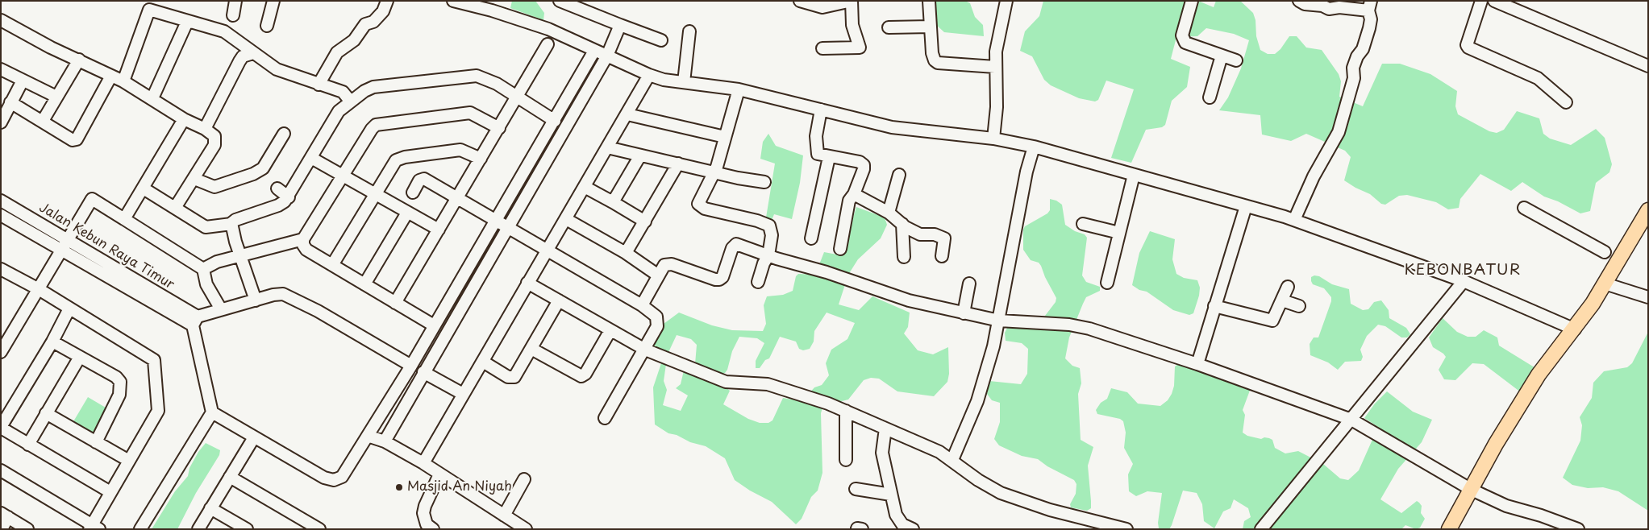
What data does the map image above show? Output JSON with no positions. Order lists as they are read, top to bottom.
{
  "streets": {
    "street": ["Jalan Kebun Raya Timur"]
  },
  "districts": ["KEBONBATUR"],
  "places": ["Masjid An Niyah"]
}
